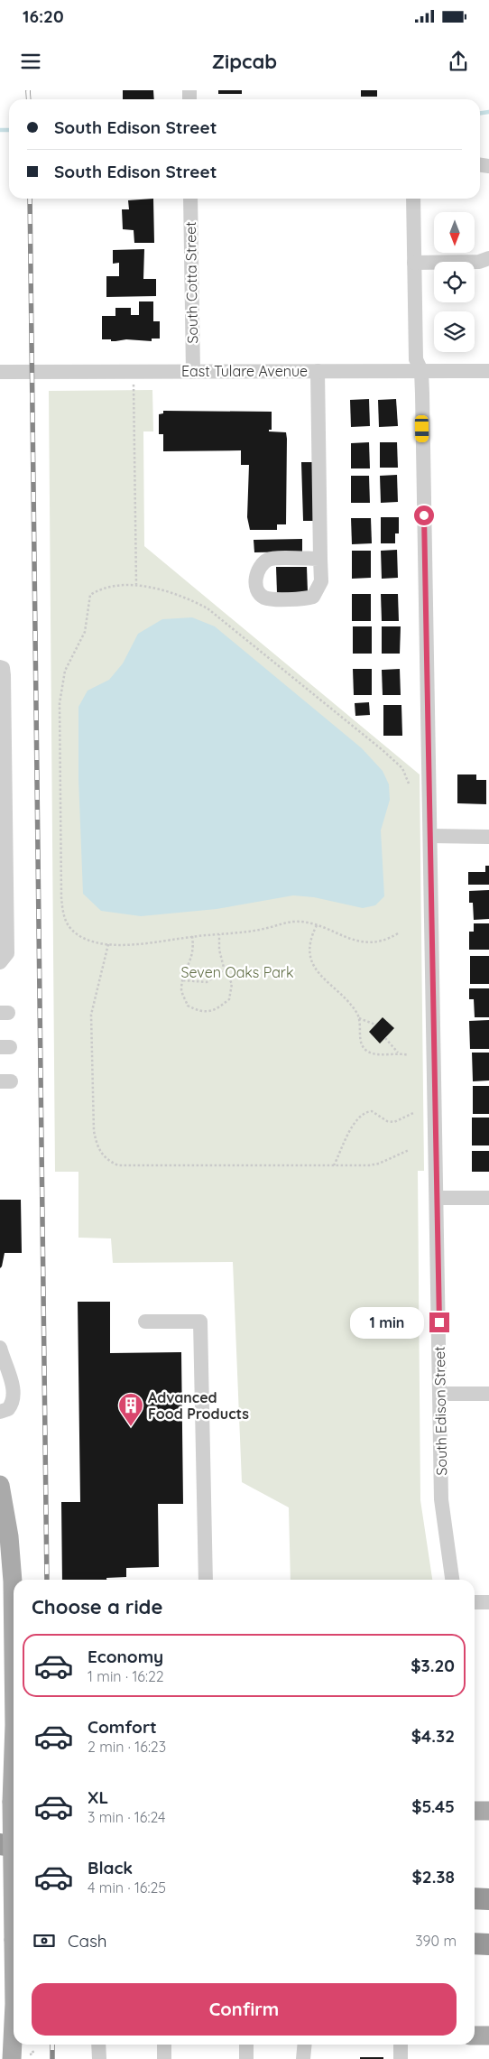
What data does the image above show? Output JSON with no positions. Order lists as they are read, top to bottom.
{
  "streets": {
    "street": ["South Cotta Street", "East Tulare Avenue", "South Edison Street"]
  },
  "crossings": [
    ["South Cotta Street", "East Tulare Avenue"],
    ["East Tulare Avenue", "South Edison Street"]
  ],
  "parks": ["Seven Oaks Park"],
  "places": {
    "building": ["Advanced Food Products"]
  },
  "north": "bottom",
  "page": {
    "status": "16:20",
    "header": "Zipcab",
    "banner": ["South Edison Street", "South Edison Street"],
    "bubble": "1 min",
    "heading": "Choose a ride",
    "list": [
      {
        "name": "Economy",
        "note": "1 min · 16:22",
        "value": "$3.20"
      },
      {
        "name": "Comfort",
        "note": "2 min · 16:23",
        "value": "$4.32"
      },
      {
        "name": "XL",
        "note": "3 min · 16:24",
        "value": "$5.45"
      },
      {
        "name": "Black",
        "note": "4 min · 16:25",
        "value": "$2.38"
      }
    ],
    "pay": ["Cash", "390 m"],
    "buttons": "Confirm"
  }
}
